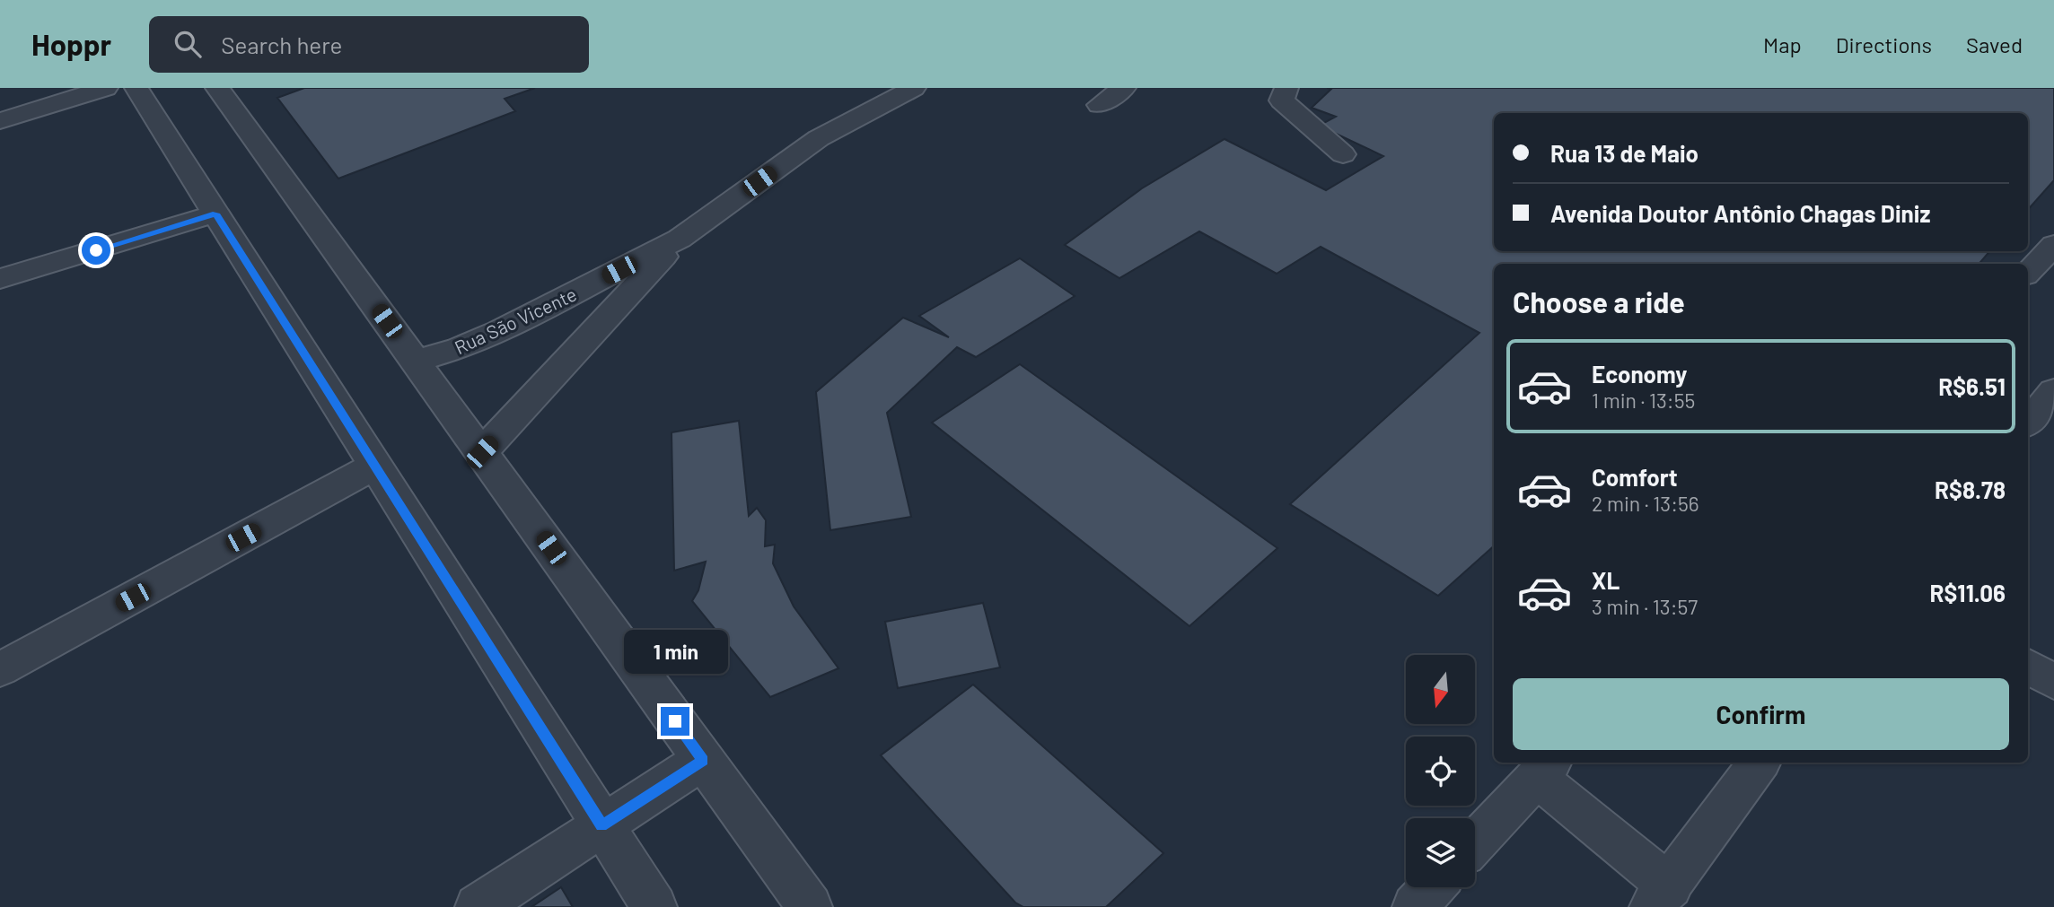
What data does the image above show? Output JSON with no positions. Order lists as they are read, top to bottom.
{
  "streets": {
    "street": ["Rua São Vicente"]
  },
  "north": "bottom",
  "page": {
    "header": "Hoppr",
    "search": "Search here",
    "nav": ["Map", "Directions", "Saved"],
    "banner": ["Rua 13 de Maio", "Avenida Doutor Antônio Chagas Diniz"],
    "heading": "Choose a ride",
    "list": [
      {
        "name": "Economy",
        "note": "1 min · 13:55",
        "value": "R$6.51"
      },
      {
        "name": "Comfort",
        "note": "2 min · 13:56",
        "value": "R$8.78"
      },
      {
        "name": "XL",
        "note": "3 min · 13:57",
        "value": "R$11.06"
      }
    ],
    "bubble": "1 min",
    "buttons": "Confirm"
  }
}
